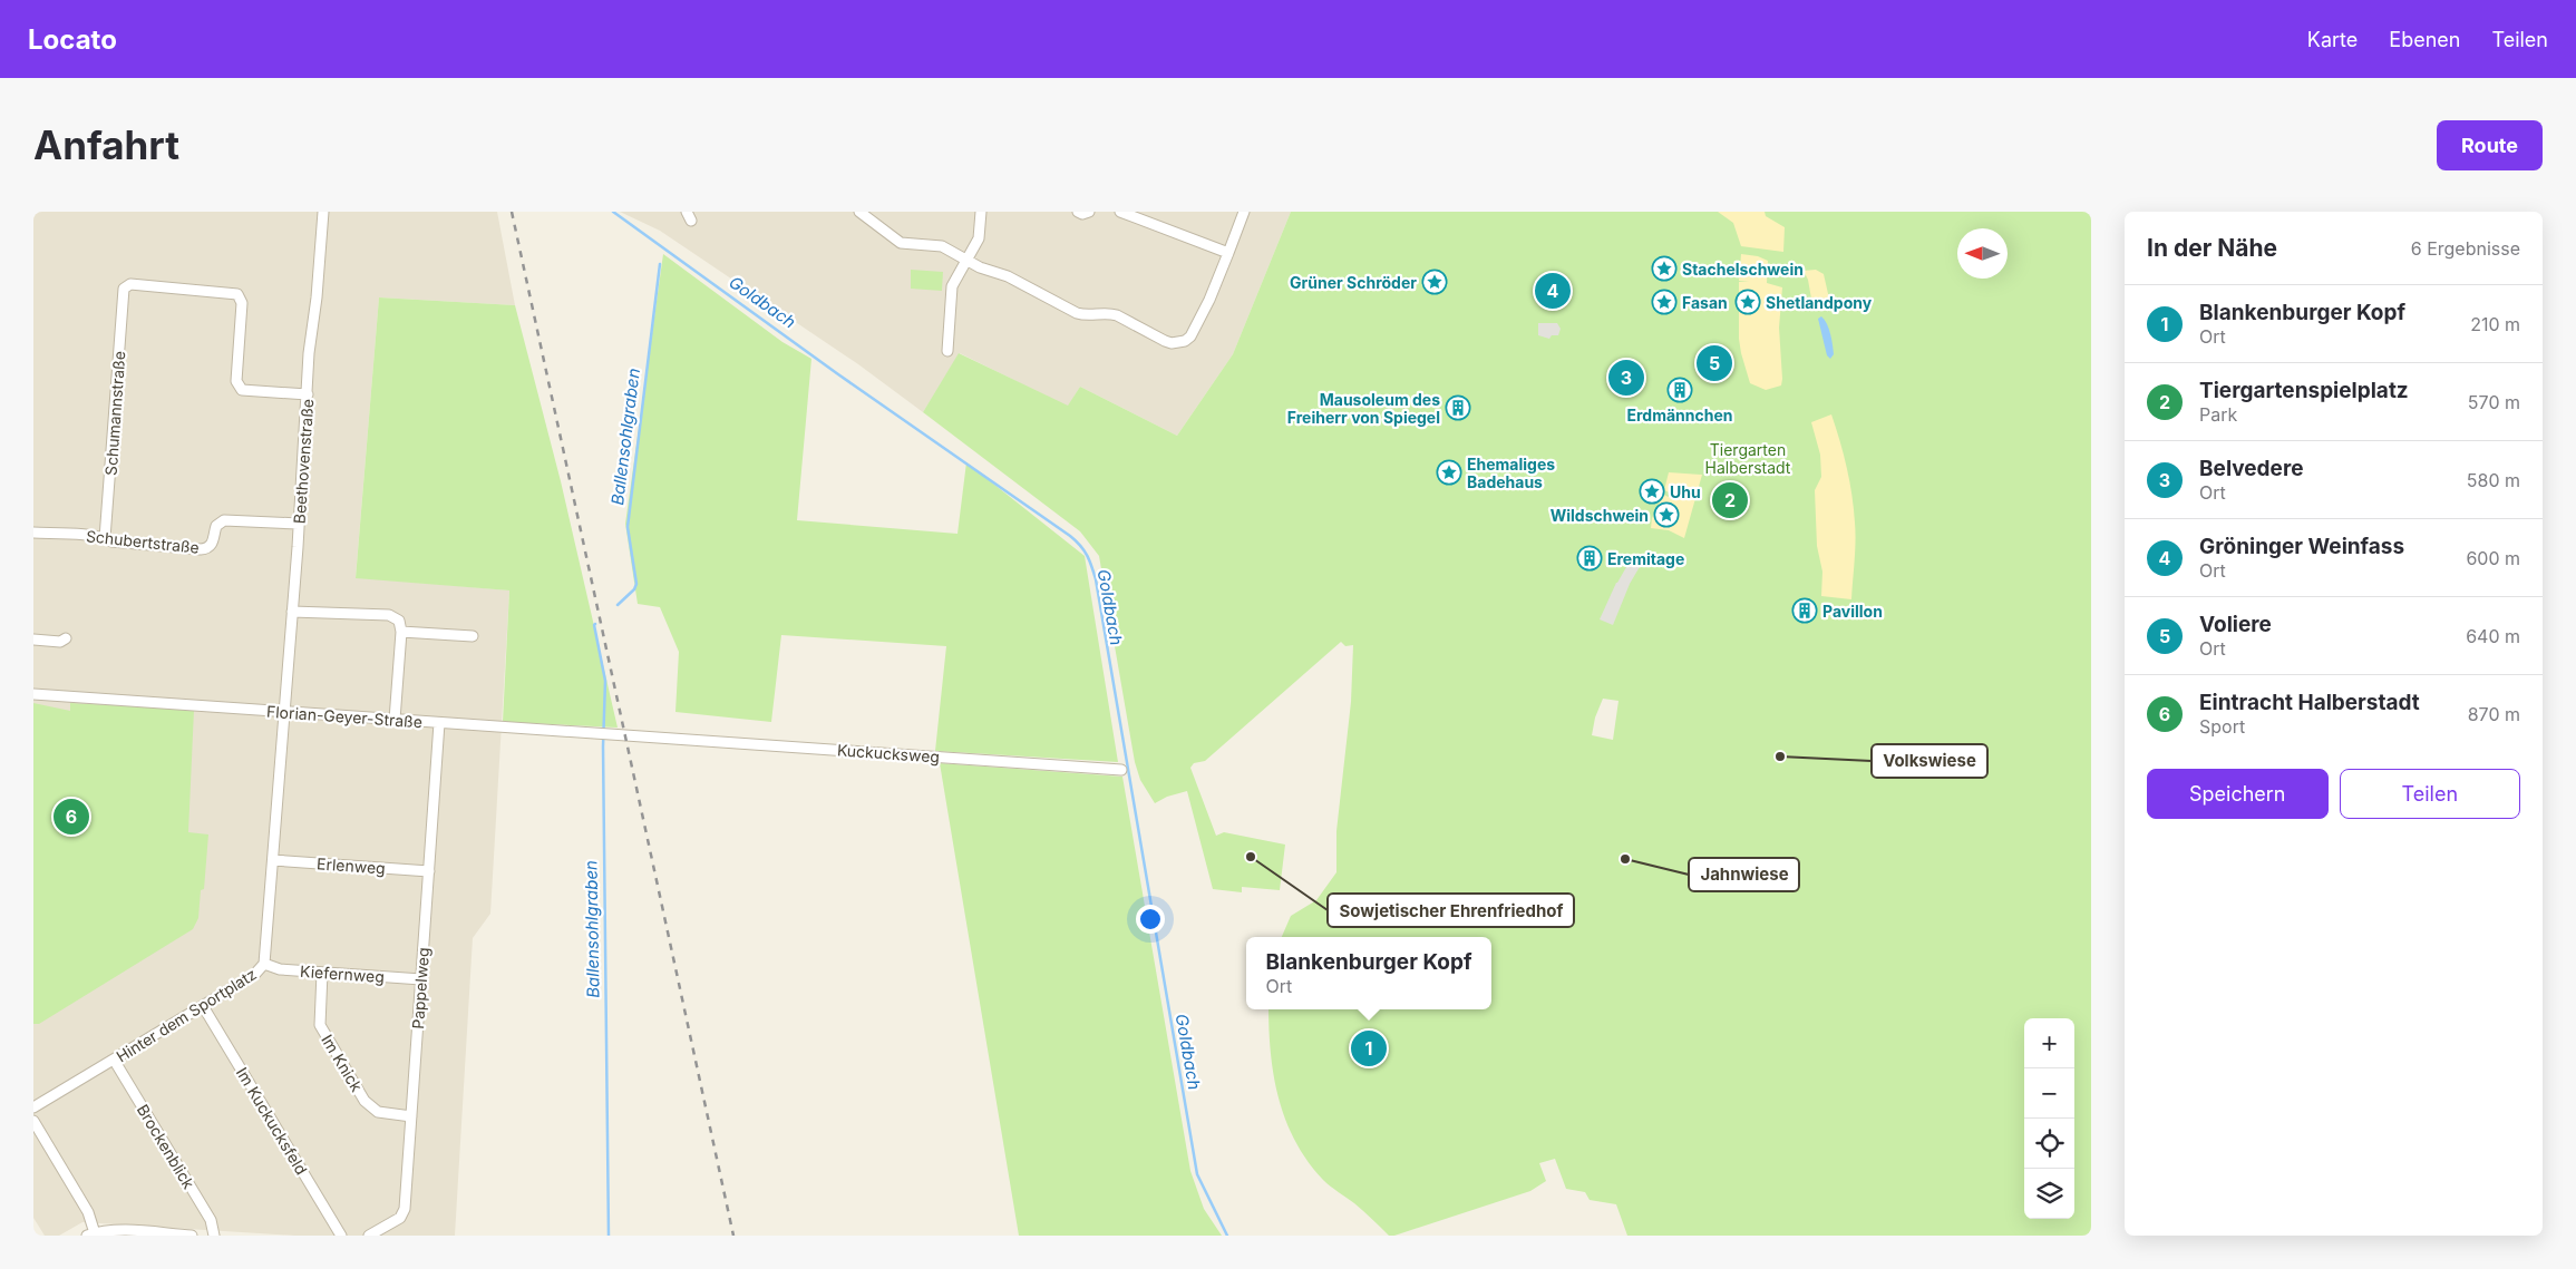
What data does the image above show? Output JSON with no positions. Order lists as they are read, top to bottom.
{
  "streets": {
    "street": [
      "Schumannstraße",
      "Beethovenstraße",
      "Schubertstraße",
      "Florian-Geyer-Straße",
      "Kuckucksweg",
      "Erlenweg",
      "Kiefernweg",
      "Pappelweg",
      "Hinter dem Sportplatz",
      "Im Knick",
      "Im Kuckucksfeld",
      "Brockenblick"
    ]
  },
  "crossings": [
    ["Schumannstraße", "Beethovenstraße"],
    ["Schumannstraße", "Schubertstraße"],
    ["Beethovenstraße", "Schubertstraße"],
    ["Beethovenstraße", "Florian-Geyer-Straße"],
    ["Beethovenstraße", "Hinter dem Sportplatz"],
    ["Florian-Geyer-Straße", "Kuckucksweg"],
    ["Florian-Geyer-Straße", "Pappelweg"],
    ["Florian-Geyer-Straße", "Hinter dem Sportplatz"],
    ["Erlenweg", "Pappelweg"],
    ["Erlenweg", "Hinter dem Sportplatz"],
    ["Kiefernweg", "Pappelweg"],
    ["Kiefernweg", "Hinter dem Sportplatz"],
    ["Kiefernweg", "Im Knick"],
    ["Pappelweg", "Im Knick"],
    ["Hinter dem Sportplatz", "Im Kuckucksfeld"],
    ["Hinter dem Sportplatz", "Brockenblick"]
  ],
  "water": ["Goldbach", "Ballensohlgraben"],
  "parks": ["Tiergarten Halberstadt"],
  "places": {
    "place": [
      "Stachelschwein",
      "Grüner Schröder",
      "Fasan",
      "Shetlandpony",
      "Ehemaliges Badehaus",
      "Uhu",
      "Wildschwein"
    ],
    "building": [
      "Erdmännchen",
      "Mausoleum des Freiherr von Spiegel",
      "Eremitage",
      "Pavillon"
    ],
    "other": ["Volkswiese", "Sowjetischer Ehrenfriedhof", "Jahnwiese"]
  },
  "north": "left",
  "page": {
    "header": "Locato",
    "nav": ["Karte", "Ebenen", "Teilen"],
    "buttons": [
      "Route",
      ["Speichern", "Teilen"]
    ],
    "title": "Anfahrt",
    "heading": ["In der Nähe", "6 Ergebnisse"],
    "pins": [
      "4",
      "5",
      "3",
      "2",
      "6",
      "1"
    ],
    "list": [
      {
        "mark": "1",
        "name": "Blankenburger Kopf",
        "note": "Ort",
        "value": "210 m"
      },
      {
        "mark": "2",
        "name": "Tiergartenspielplatz",
        "note": "Park",
        "value": "570 m"
      },
      {
        "mark": "3",
        "name": "Belvedere",
        "note": "Ort",
        "value": "580 m"
      },
      {
        "mark": "4",
        "name": "Gröninger Weinfass",
        "note": "Ort",
        "value": "600 m"
      },
      {
        "mark": "5",
        "name": "Voliere",
        "note": "Ort",
        "value": "640 m"
      },
      {
        "mark": "6",
        "name": "Eintracht Halberstadt",
        "note": "Sport",
        "value": "870 m"
      }
    ],
    "popup": ["Blankenburger Kopf", "Ort"],
    "map_buttons": ["+", "−"]
  }
}
